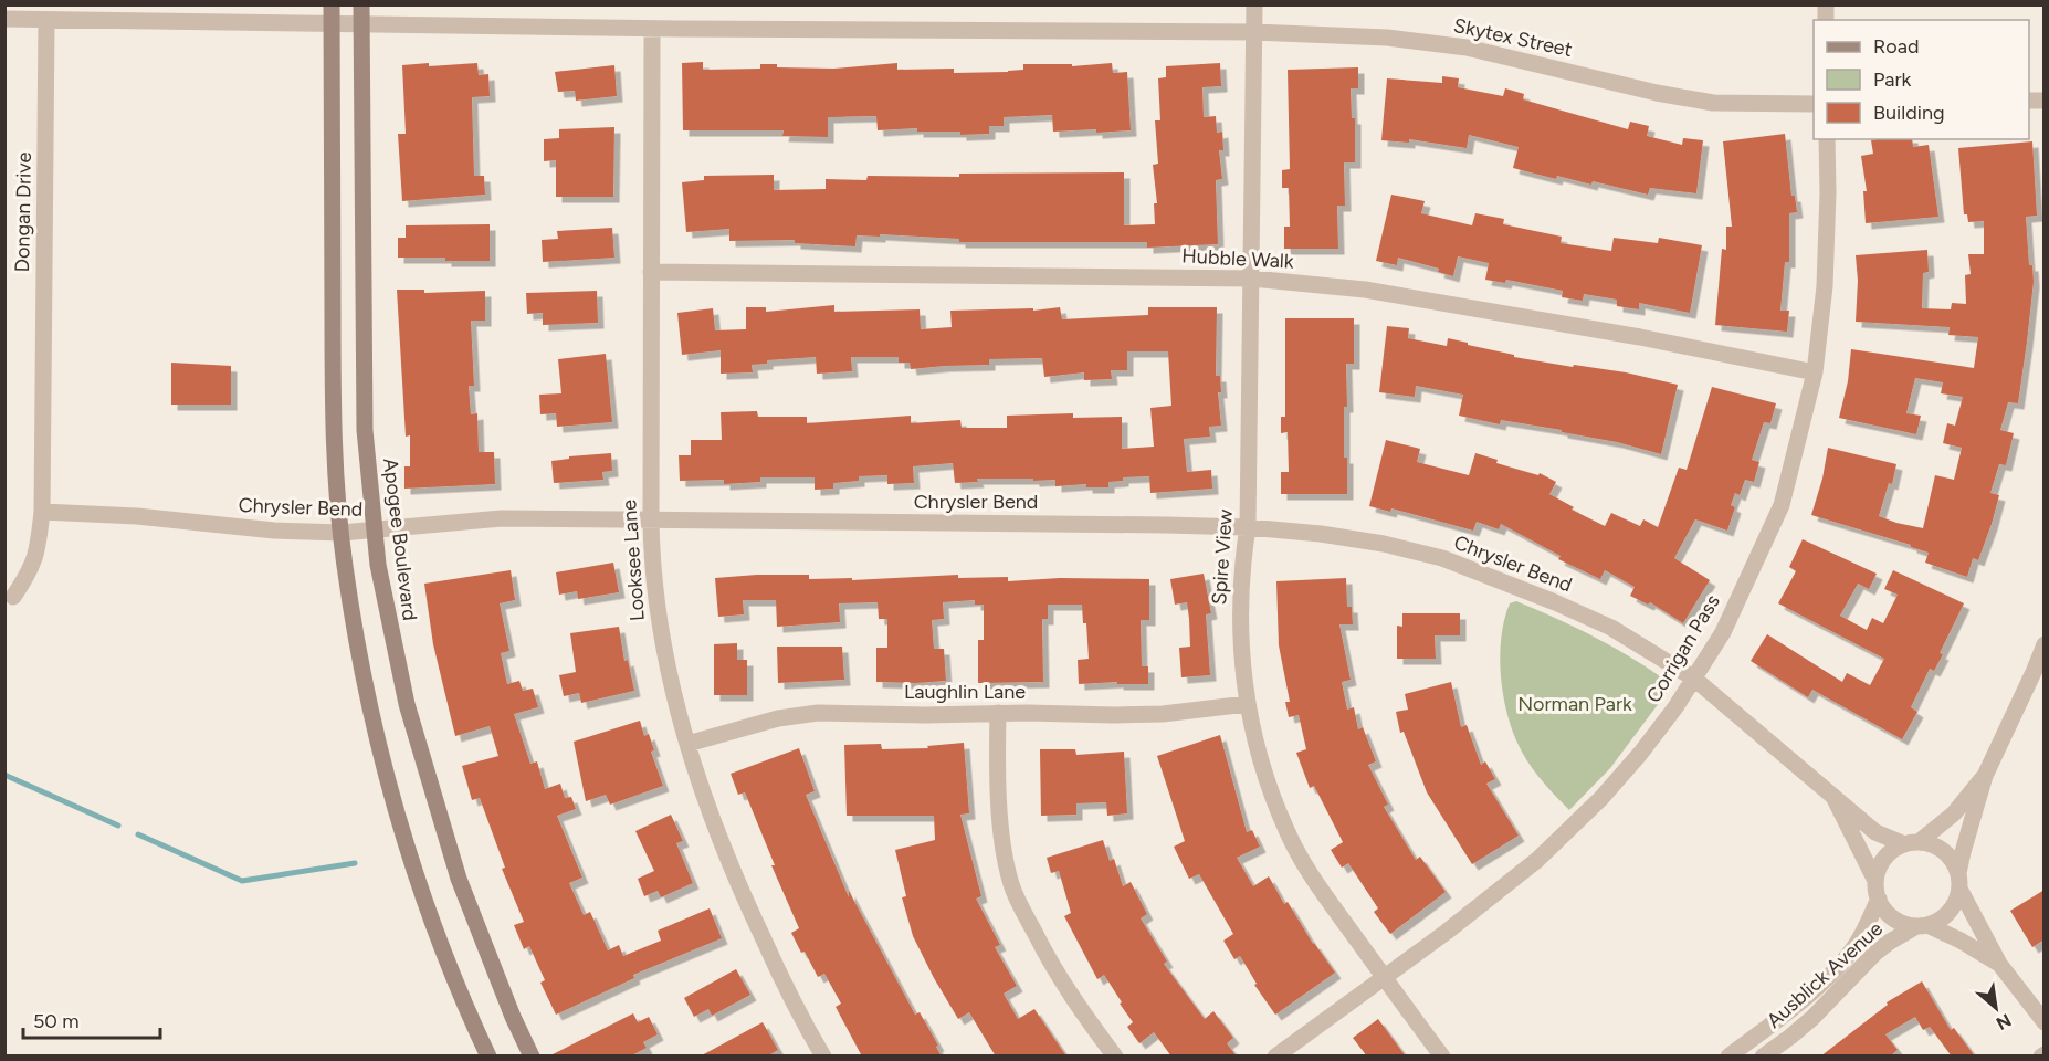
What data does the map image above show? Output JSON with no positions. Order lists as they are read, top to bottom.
{
  "streets": {
    "street": [
      "Skytex Street",
      "Dongan Drive",
      "Hubble Walk",
      "Chrysler Bend",
      "Apogee Boulevard",
      "Spire View",
      "Looksee Lane",
      "Corrigan Pass",
      "Laughlin Lane",
      "Ausblick Avenue"
    ]
  },
  "crossings": [
    ["Skytex Street", "Dongan Drive"],
    ["Skytex Street", "Apogee Boulevard"],
    ["Skytex Street", "Spire View"],
    ["Skytex Street", "Looksee Lane"],
    ["Dongan Drive", "Chrysler Bend"],
    ["Hubble Walk", "Spire View"],
    ["Hubble Walk", "Looksee Lane"],
    ["Hubble Walk", "Corrigan Pass"],
    ["Chrysler Bend", "Apogee Boulevard"],
    ["Chrysler Bend", "Spire View"],
    ["Chrysler Bend", "Looksee Lane"],
    ["Chrysler Bend", "Corrigan Pass"],
    ["Chrysler Bend", "Ausblick Avenue"],
    ["Spire View", "Corrigan Pass"],
    ["Spire View", "Laughlin Lane"],
    ["Looksee Lane", "Laughlin Lane"]
  ],
  "parks": ["Norman Park"],
  "legend": ["Road", "Park", "Building"],
  "scale_bar": "50 m",
  "north": "bottom right"
}
